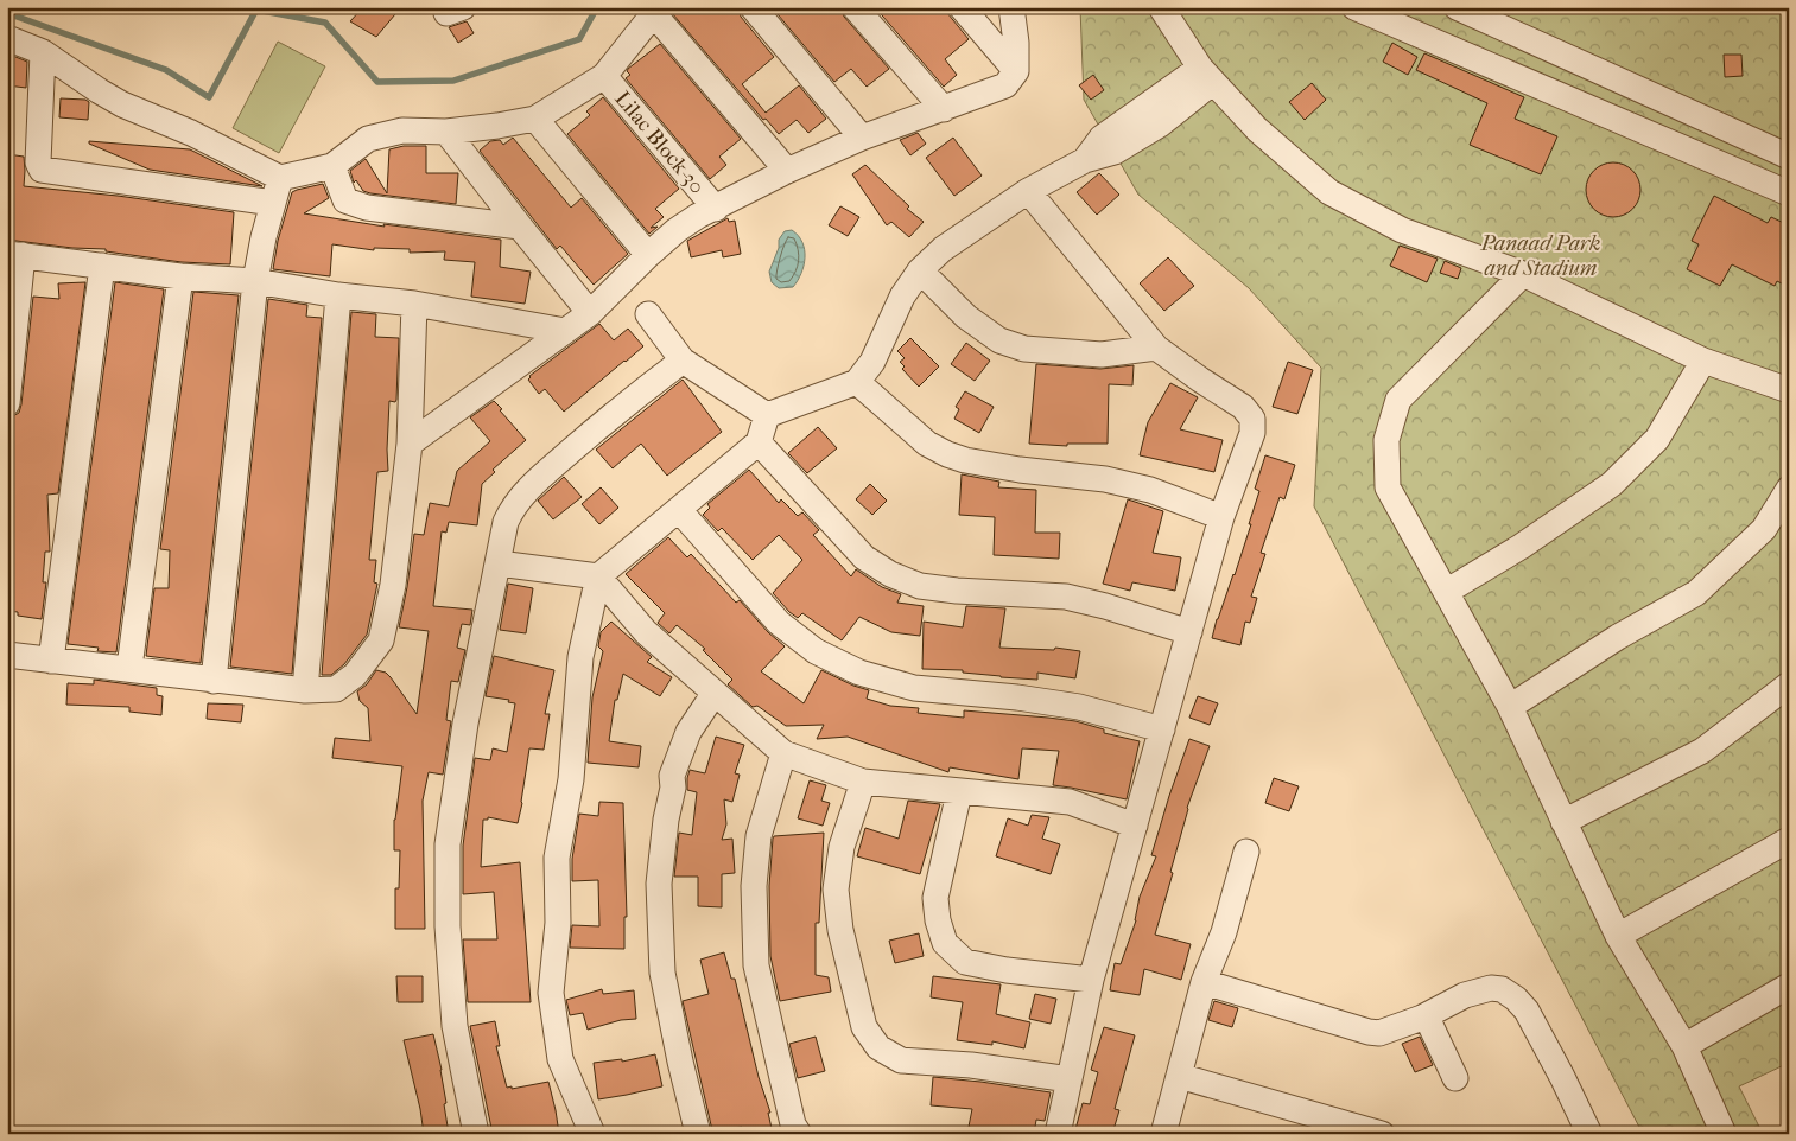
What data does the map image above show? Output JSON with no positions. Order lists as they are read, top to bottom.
{
  "streets": {
    "street": ["Lilac Block-30"]
  },
  "parks": ["Panaad Park and Stadium"]
}
